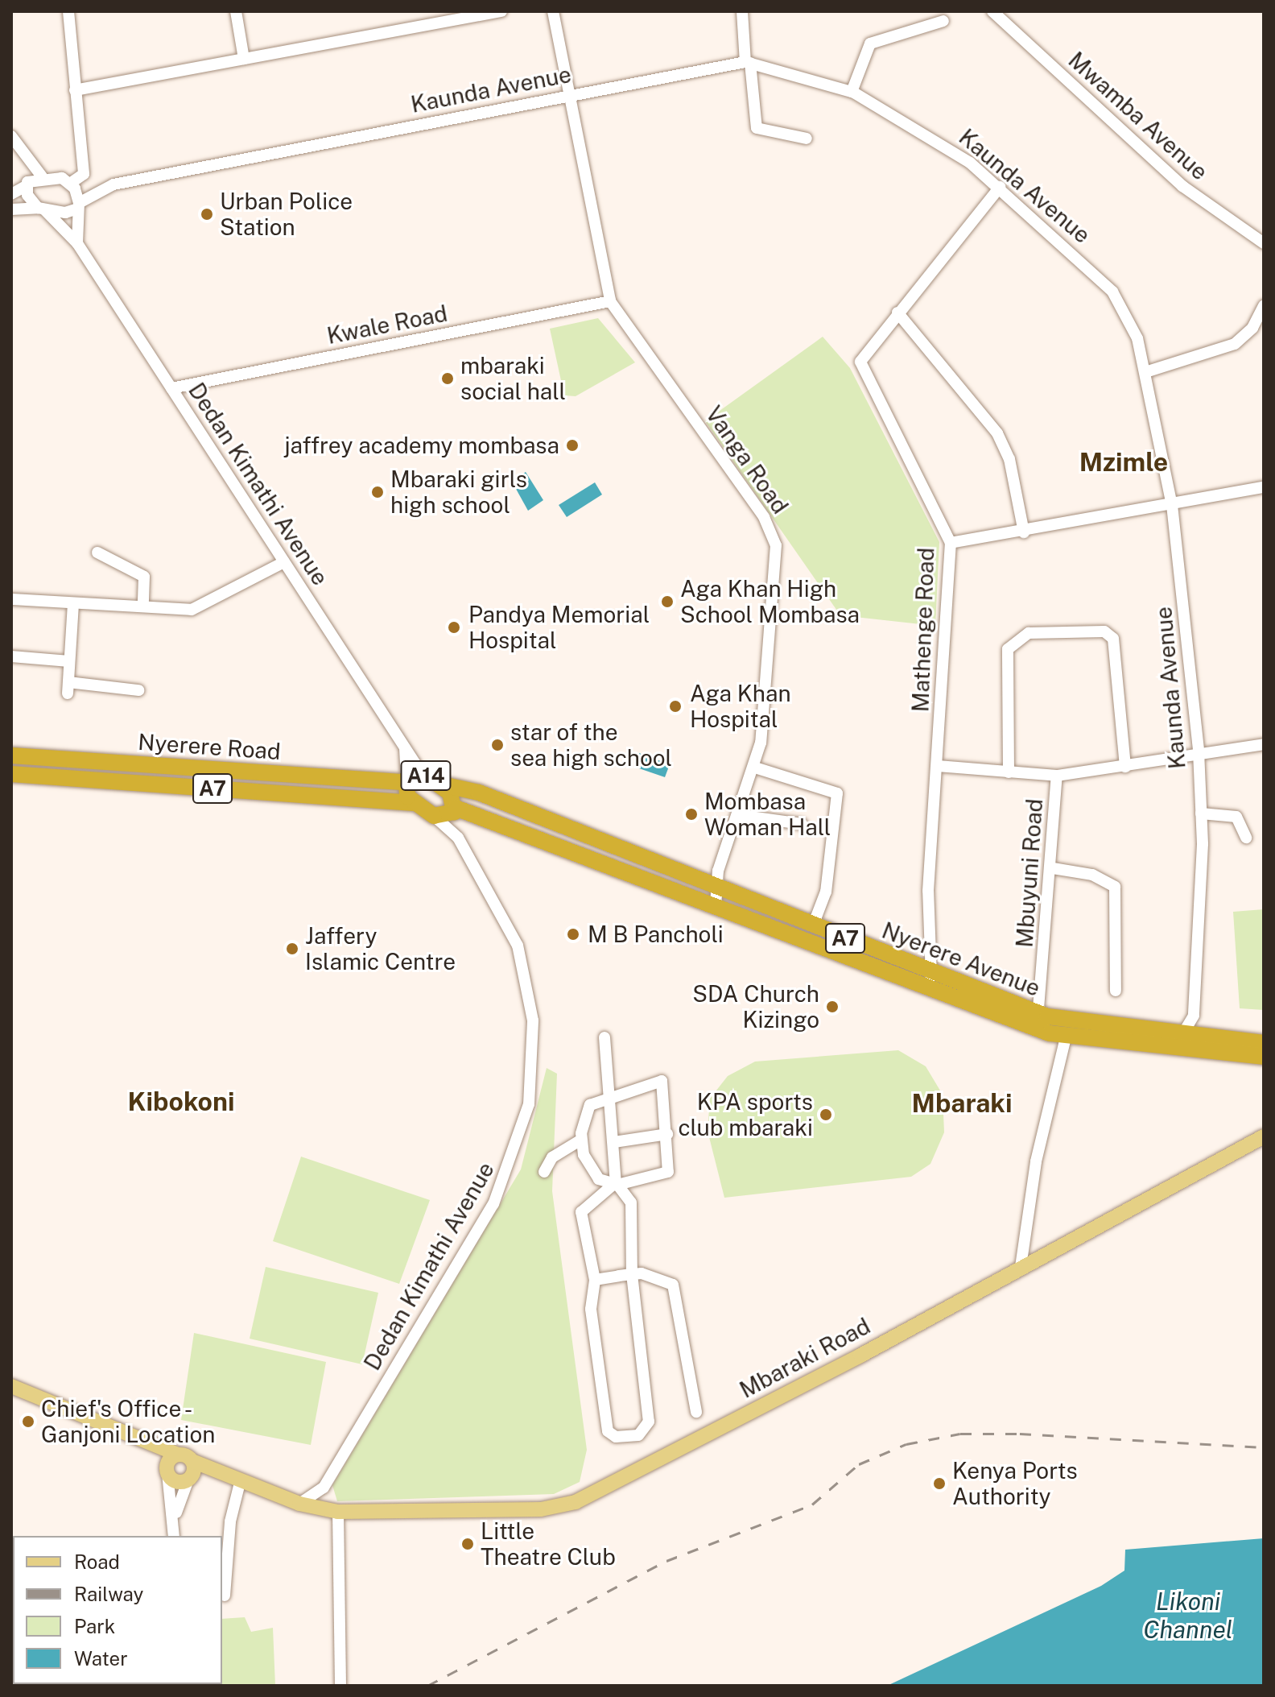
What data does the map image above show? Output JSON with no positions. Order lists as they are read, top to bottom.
{
  "streets": {
    "highway": [
      "Nyerere Road",
      "A14",
      "A7",
      "Nyerere Avenue"
    ],
    "main road": ["Mbaraki Road"],
    "street": [
      "Kaunda Avenue",
      "Mwamba Avenue",
      "Kwale Road",
      "Vanga Road",
      "Dedan Kimathi Avenue",
      "Mathenge Road",
      "Mbuyuni Road"
    ]
  },
  "crossings": [
    ["Kaunda Avenue", "Vanga Road"],
    ["Kaunda Avenue", "Mathenge Road"],
    ["Kaunda Avenue", "Mbuyuni Road"],
    ["Kaunda Avenue", "Nyerere Avenue"],
    ["Kwale Road", "Vanga Road"],
    ["Kwale Road", "Dedan Kimathi Avenue"],
    ["Vanga Road", "Nyerere Avenue"],
    ["Dedan Kimathi Avenue", "Nyerere Road"],
    ["Dedan Kimathi Avenue", "A14"],
    ["Dedan Kimathi Avenue", "Mbaraki Road"],
    ["Mathenge Road", "Nyerere Avenue"],
    ["Nyerere Road", "A14"],
    ["A14", "Nyerere Avenue"],
    ["Mbuyuni Road", "Nyerere Avenue"]
  ],
  "districts": ["Mzimle", "Kibokoni", "Mbaraki"],
  "water": ["Likoni Channel"],
  "places": [
    "Urban Police Station",
    "mbaraki social hall",
    "jaffrey academy mombasa",
    "Mbaraki girls high school",
    "Aga Khan High School Mombasa",
    "Pandya Memorial Hospital",
    "Aga Khan Hospital",
    "star of the sea high school",
    "Mombasa Woman Hall",
    "M B Pancholi",
    "Jaffery Islamic Centre",
    "SDA Church Kizingo",
    "KPA sports club mbaraki",
    "Chief's Office - Ganjoni Location",
    "Kenya Ports Authority",
    "Little Theatre Club"
  ],
  "legend": [
    "Road",
    "Railway",
    "Park",
    "Water"
  ]
}
